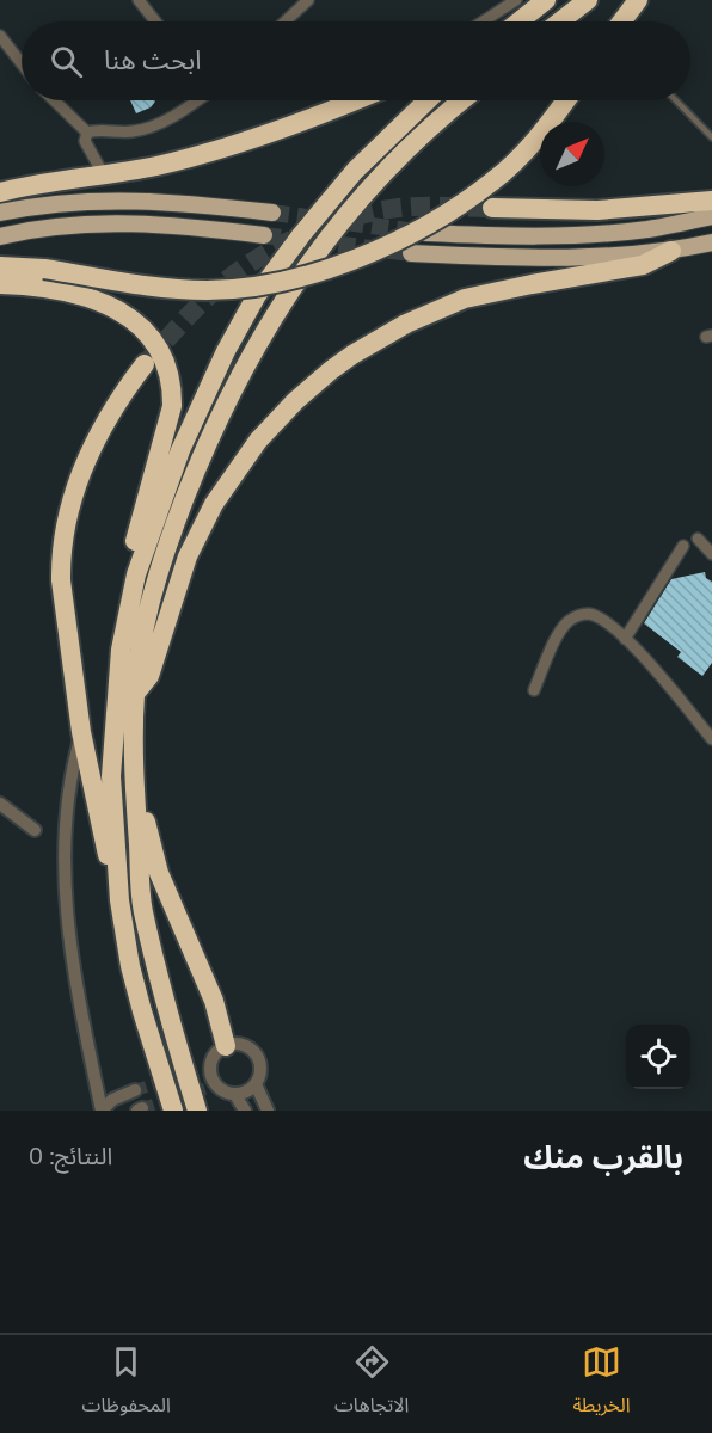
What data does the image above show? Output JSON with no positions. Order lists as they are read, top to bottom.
{
  "north": "top right",
  "page": {
    "search": "ابحث هنا",
    "heading": ["بالقرب منك", "النتائج: 0"],
    "nav": ["الخريطة", "الاتجاهات", "المحفوظات"]
  }
}
